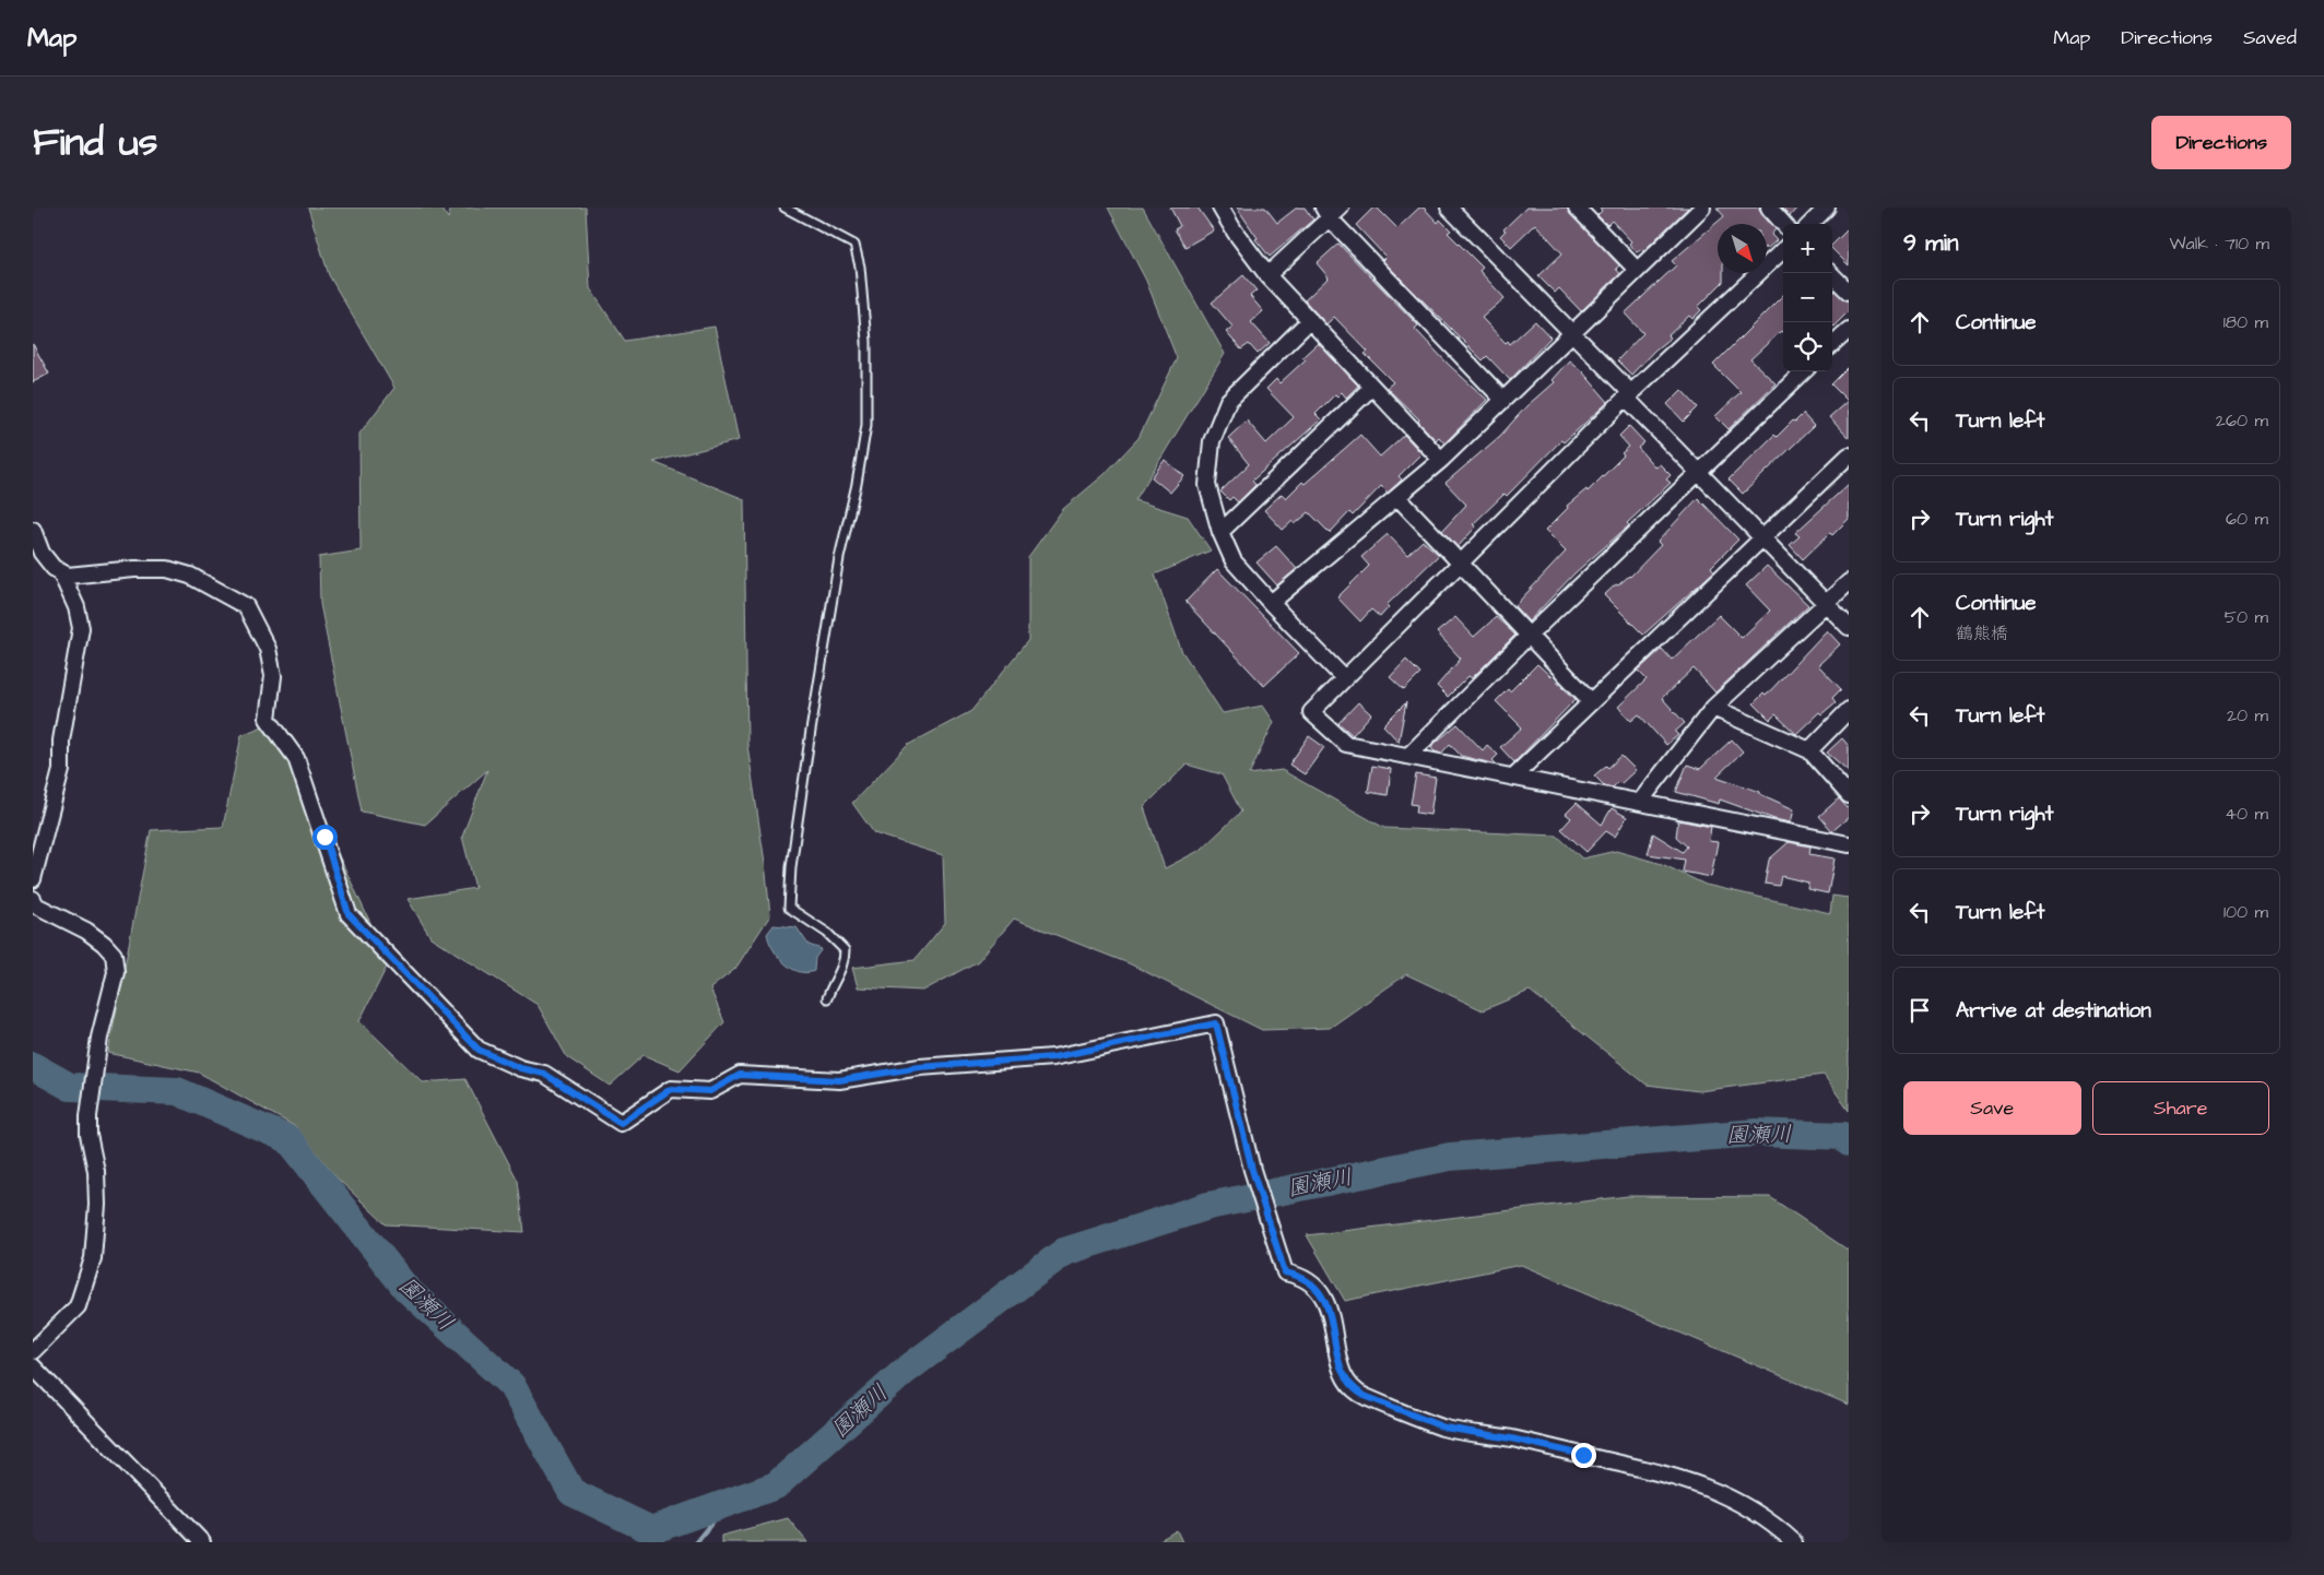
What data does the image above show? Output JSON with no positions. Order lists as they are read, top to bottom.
{
  "water": ["園瀬川"],
  "north": "bottom right",
  "page": {
    "header": "Map",
    "nav": ["Map", "Directions", "Saved"],
    "title": "Find us",
    "buttons": [
      "Directions",
      ["Save", "Share"]
    ],
    "heading": ["9 min", "Walk · 710 m"],
    "map_buttons": ["+", "−"],
    "list": [
      ["Continue", "180 m"],
      ["Turn left", "260 m"],
      ["Turn right", "60 m"],
      ["Continue", "鶴熊橋", "50 m"],
      ["Turn left", "20 m"],
      ["Turn right", "40 m"],
      ["Turn left", "100 m"],
      "Arrive at destination"
    ]
  }
}
